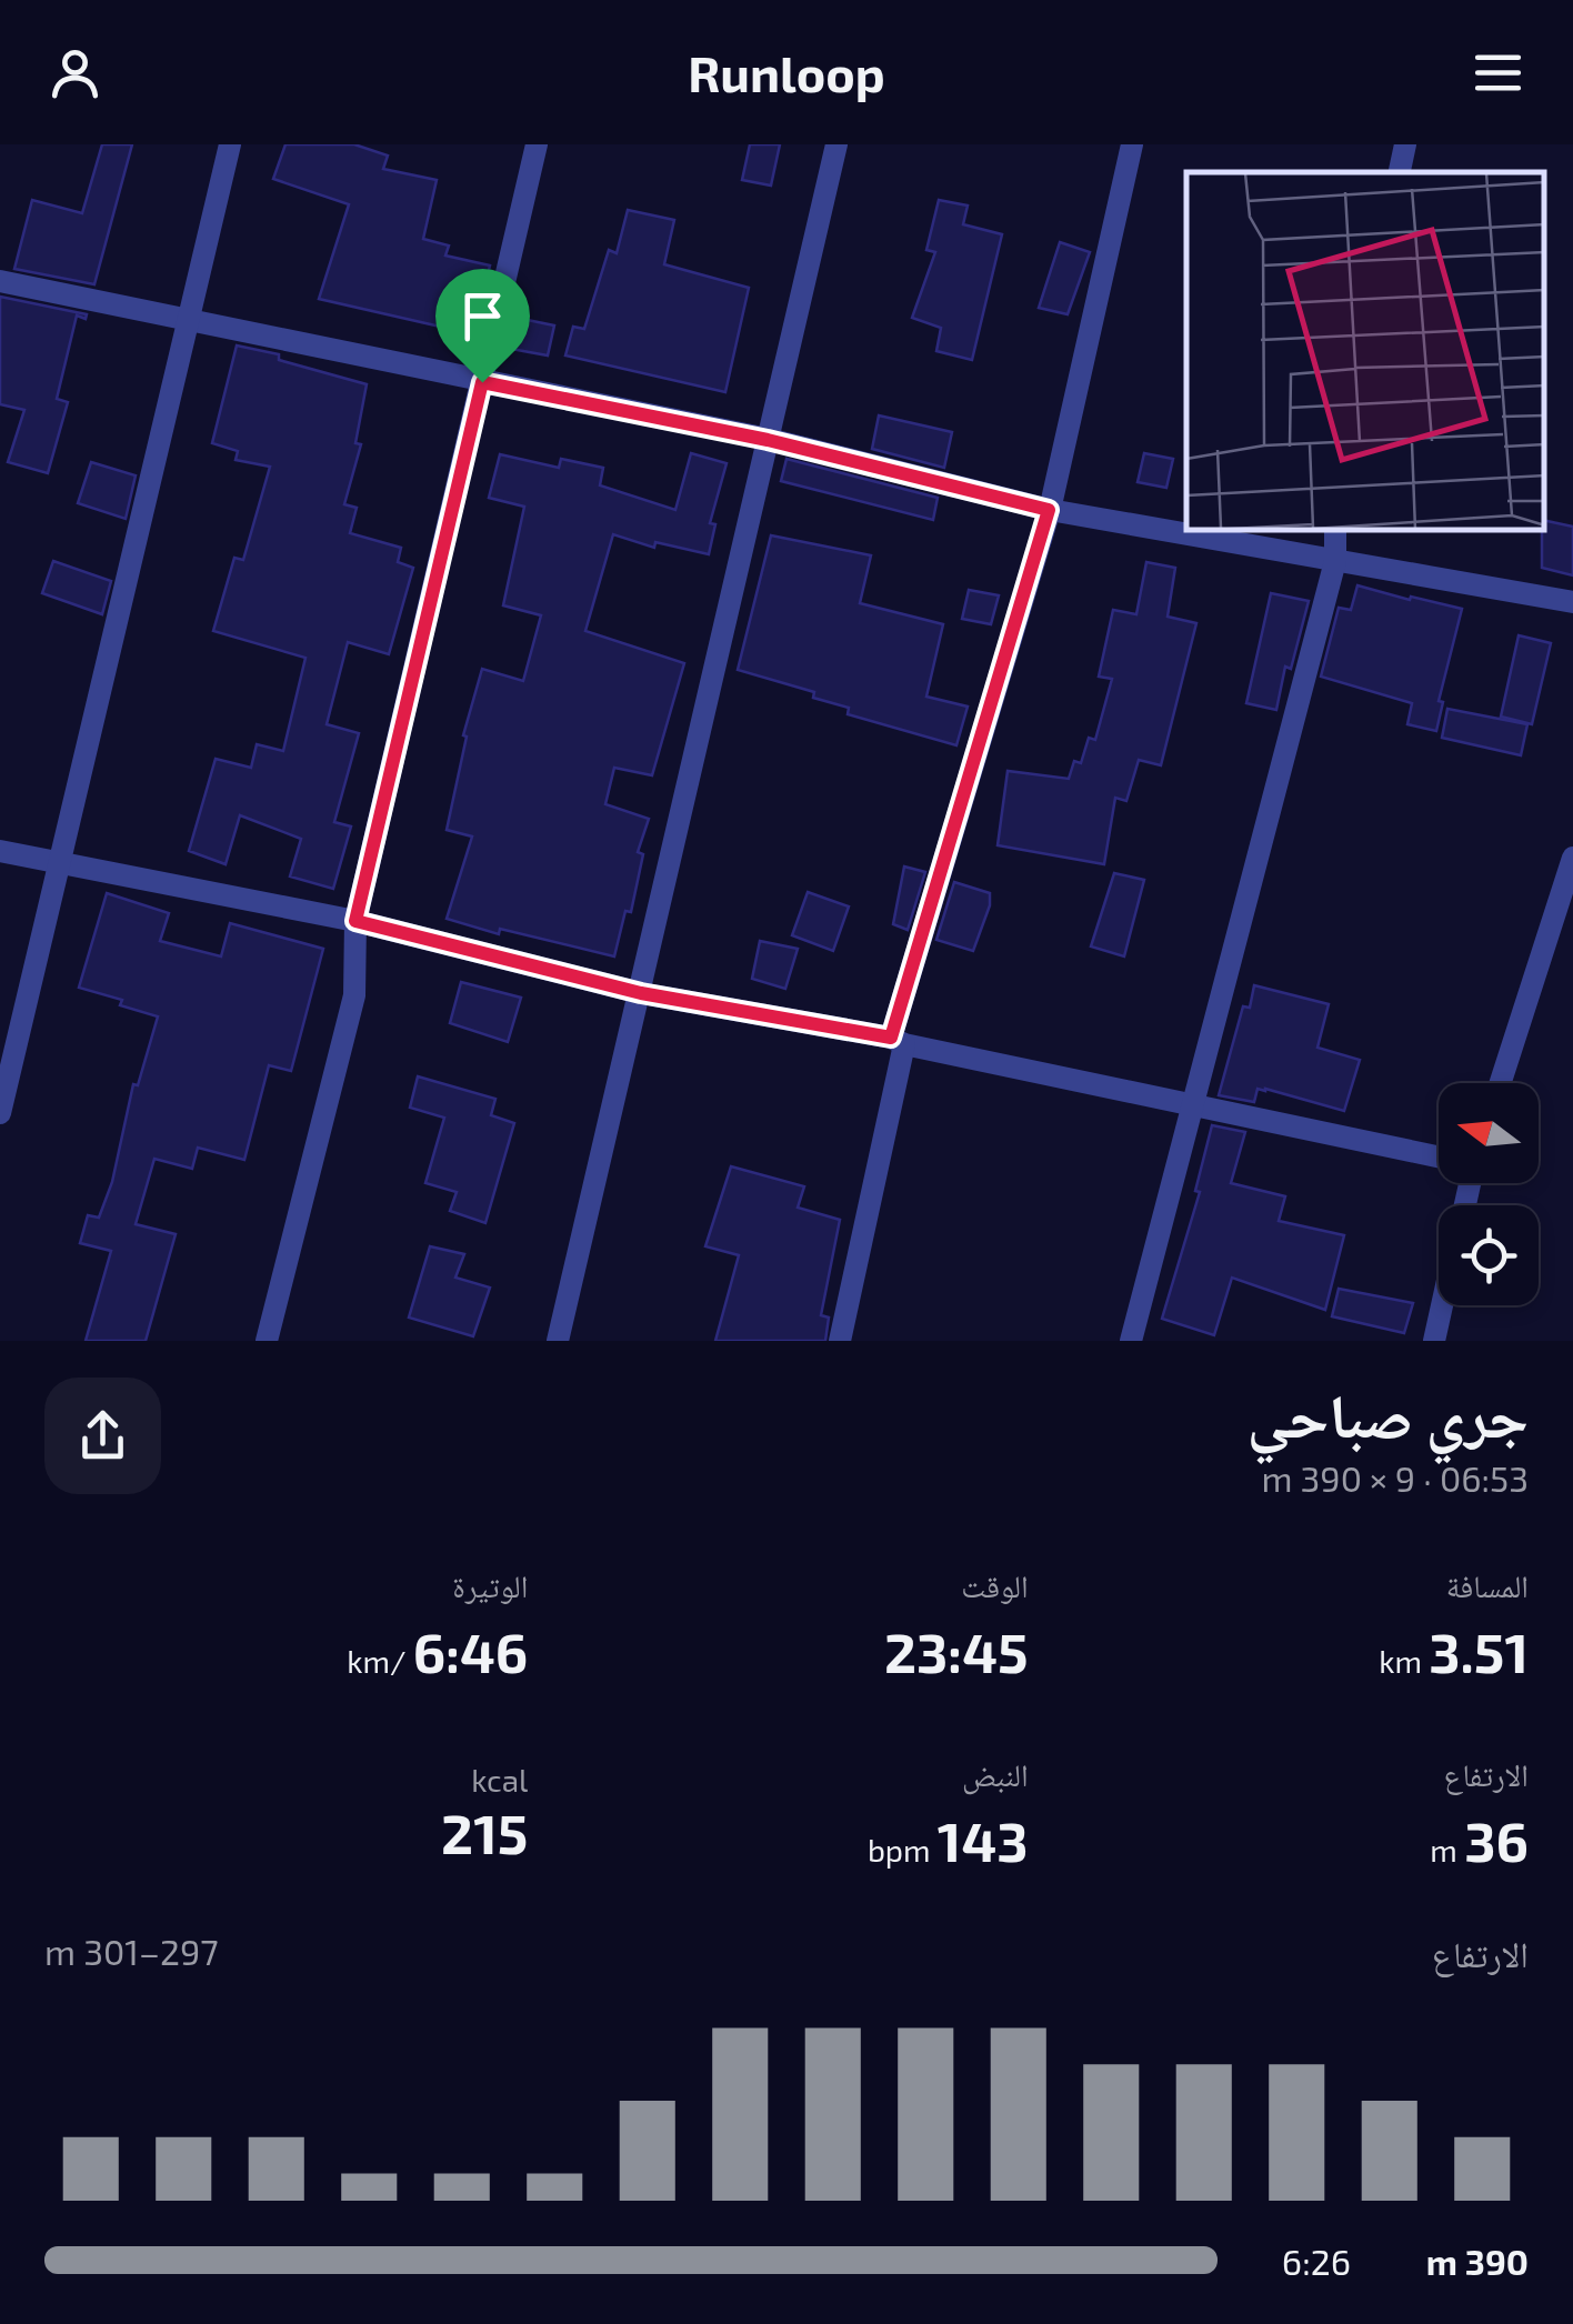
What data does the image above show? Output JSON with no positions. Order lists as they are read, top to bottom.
{
  "north": "left",
  "page": {
    "header": "Runloop",
    "heading": ["جري صباحي", "06:53 · 9 × 390 m"],
    "stats": [
      ["المسافة", "3.51 km"],
      ["الوقت", "23:45"],
      ["الوتيرة", "6:46 /km"],
      ["الارتفاع", "36 m"],
      ["النبض", "143 bpm"],
      ["kcal", "215"]
    ],
    "chart": ["الارتفاع", "297–301 m"],
    "list": [
      {
        "name": "390 m",
        "note": "6:26"
      }
    ]
  }
}
